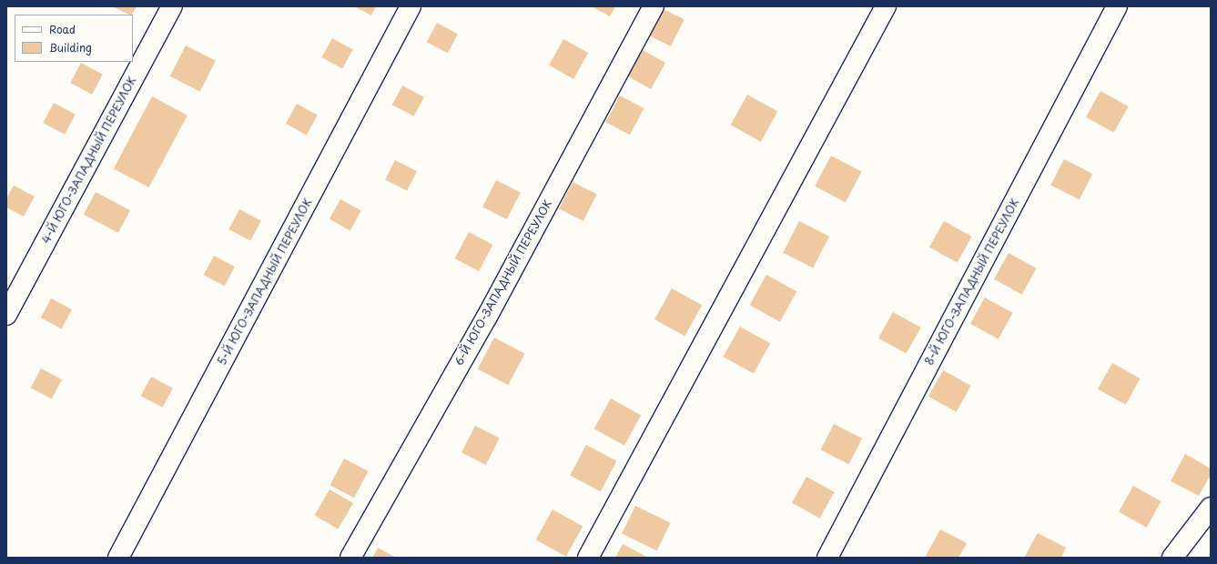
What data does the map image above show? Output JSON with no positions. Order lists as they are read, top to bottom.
{
  "streets": {
    "street": [
      "4-Й ЮГО-ЗАПАДНЫЙ ПЕРЕУЛОК",
      "5-Й ЮГО-ЗАПАДНЫЙ ПЕРЕУЛОК",
      "8-Й ЮГО-ЗАПАДНЫЙ ПЕРЕУЛОК",
      "6-Й ЮГО-ЗАПАДНЫЙ ПЕРЕУЛОК"
    ]
  },
  "legend": ["Road", "Building"]
}
